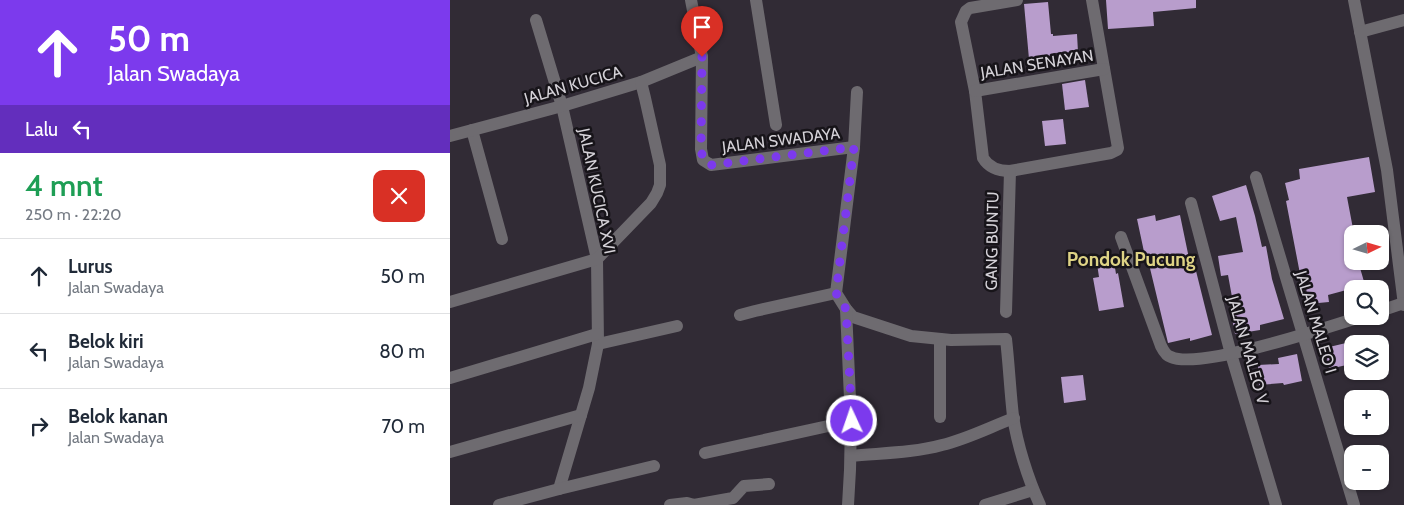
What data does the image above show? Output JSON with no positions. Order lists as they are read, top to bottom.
{
  "streets": {
    "street": [
      "JALAN SENAYAN",
      "JALAN KUCICA",
      "JALAN SWADAYA",
      "JALAN KUCICA XVI",
      "GANG BUNTU",
      "JALAN MALEO I",
      "JALAN MALEO V"
    ]
  },
  "crossings": [
    ["JALAN SENAYAN", "GANG BUNTU"],
    ["JALAN KUCICA", "JALAN SWADAYA"],
    ["JALAN KUCICA", "JALAN KUCICA XVI"]
  ],
  "districts": ["Pondok Pucung"],
  "north": "right",
  "page": {
    "turn": ["50 m", "Jalan Swadaya"],
    "then": "Lalu",
    "heading": ["4 mnt", "250 m · 22:20"],
    "map_buttons": ["+", "−"],
    "list": [
      {
        "name": "Lurus",
        "note": "Jalan Swadaya",
        "value": "50 m"
      },
      {
        "name": "Belok kiri",
        "note": "Jalan Swadaya",
        "value": "80 m"
      },
      {
        "name": "Belok kanan",
        "note": "Jalan Swadaya",
        "value": "70 m"
      }
    ]
  }
}
